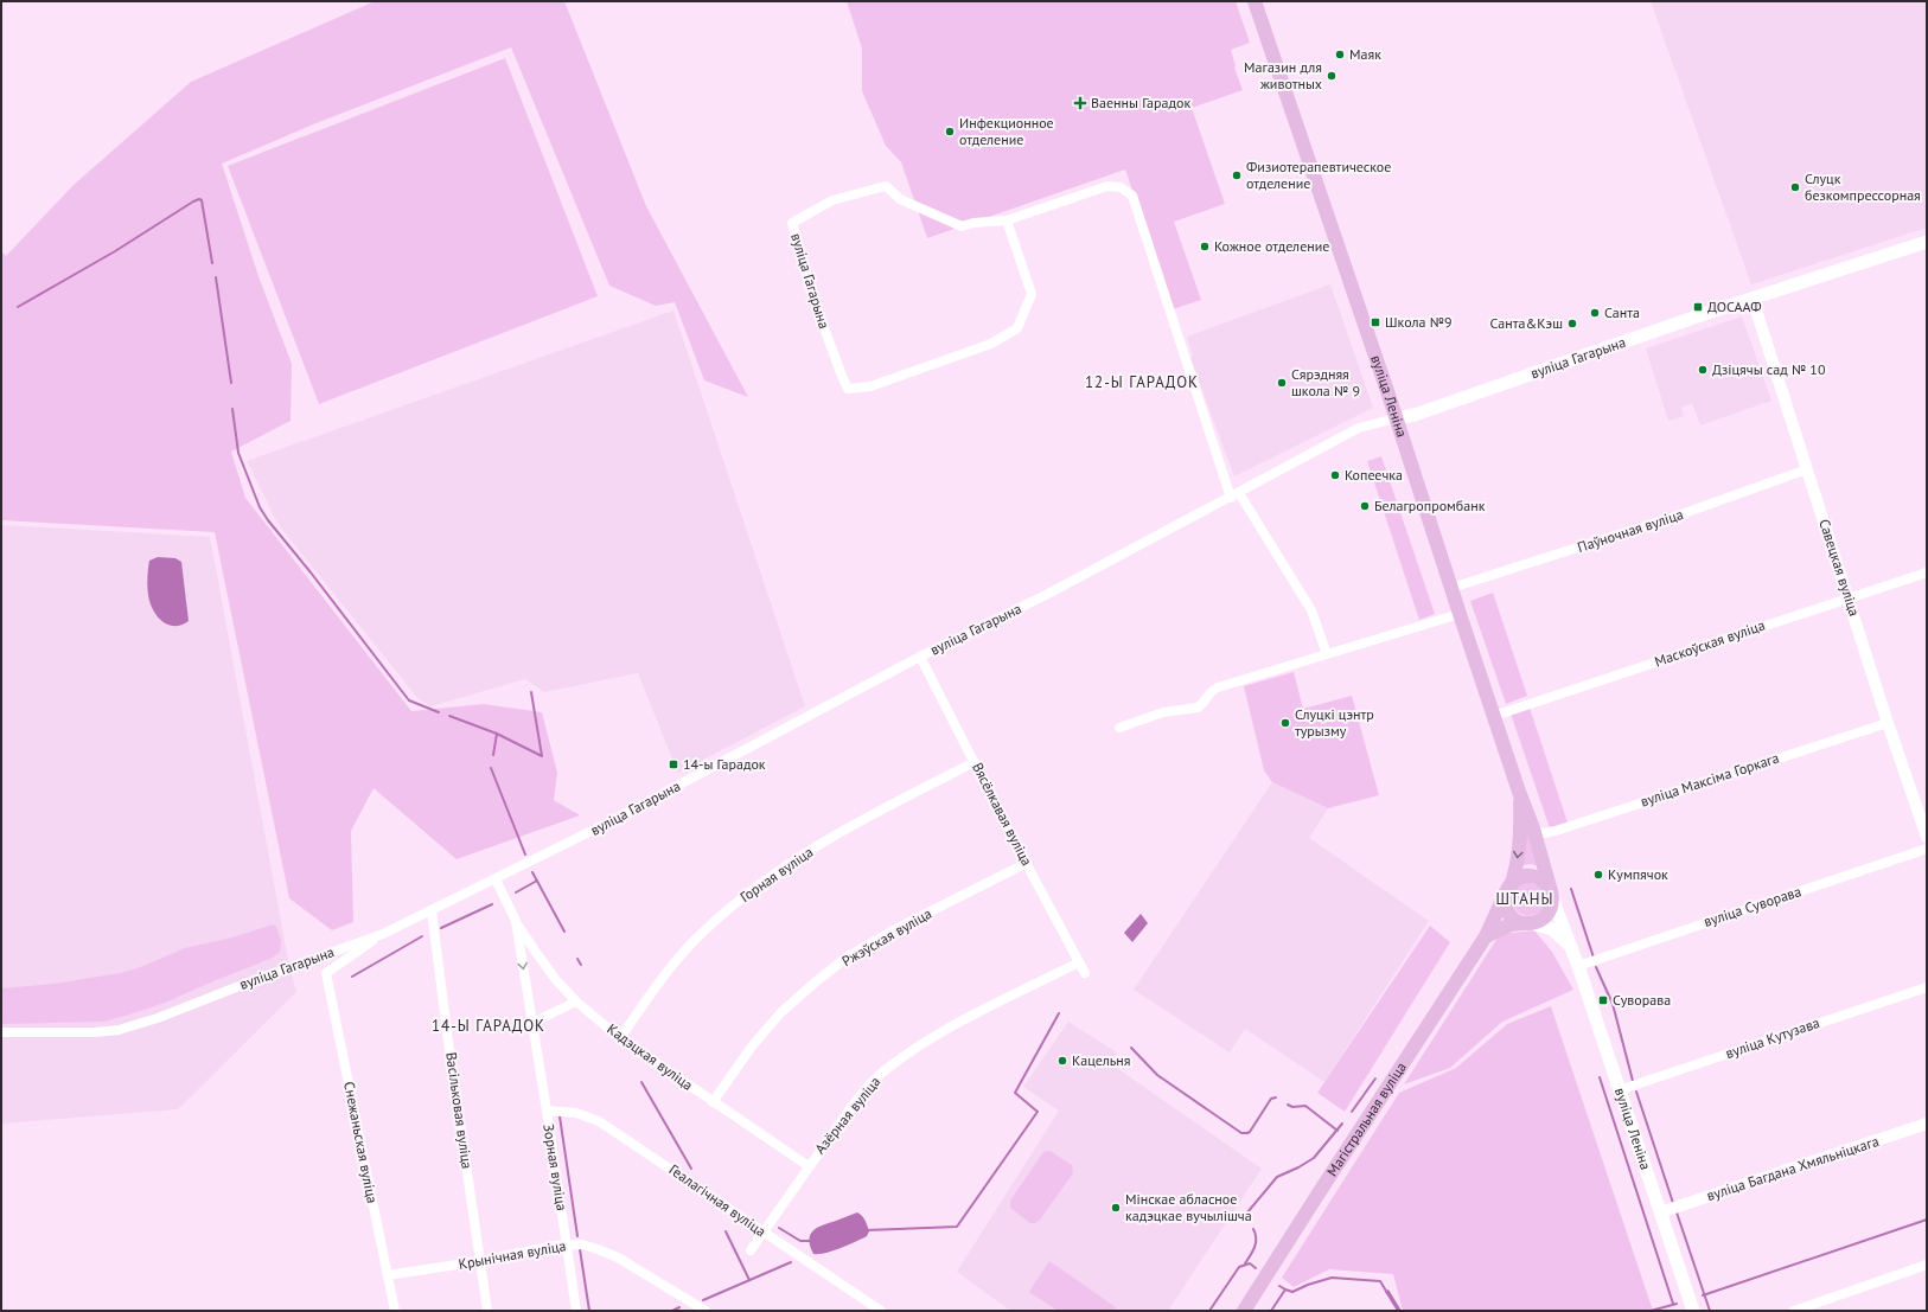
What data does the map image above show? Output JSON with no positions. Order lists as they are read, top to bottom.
{
  "streets": {
    "main road": ["вуліца Гагарына", "вуліца Леніна", "Магістральная вуліца"],
    "street": [
      "Паўночная вуліца",
      "Савецкая вуліца",
      "Маскоўская вуліца",
      "вуліца Максіма Горкага",
      "Вясёлкавая вуліца",
      "Горная вуліца",
      "вуліца Суворава",
      "Ржэўская вуліца",
      "вуліца Кутузава",
      "Кадэцкая вуліца",
      "Васільковая вуліца",
      "Азёрная вуліца",
      "Снежаньская вуліца",
      "Зорная вуліца",
      "вуліца Багдана Хмяльніцкага",
      "Геалагічная вуліца",
      "Крынічная вуліца"
    ]
  },
  "crossings": [
    ["вуліца Гагарына", "вуліца Леніна"],
    ["вуліца Гагарына", "Савецкая вуліца"],
    ["вуліца Гагарына", "Вясёлкавая вуліца"],
    ["вуліца Гагарына", "Васільковая вуліца"],
    ["вуліца Гагарына", "Снежаньская вуліца"],
    ["вуліца Гагарына", "Зорная вуліца"],
    ["вуліца Леніна", "Паўночная вуліца"],
    ["вуліца Леніна", "Маскоўская вуліца"],
    ["вуліца Леніна", "вуліца Максіма Горкага"],
    ["вуліца Леніна", "вуліца Суворава"],
    ["вуліца Леніна", "вуліца Кутузава"],
    ["вуліца Леніна", "Магістральная вуліца"],
    ["вуліца Леніна", "вуліца Багдана Хмяльніцкага"],
    ["Паўночная вуліца", "Савецкая вуліца"],
    ["Савецкая вуліца", "Маскоўская вуліца"],
    ["Савецкая вуліца", "вуліца Максіма Горкага"],
    ["Вясёлкавая вуліца", "Горная вуліца"],
    ["Вясёлкавая вуліца", "Ржэўская вуліца"],
    ["Вясёлкавая вуліца", "Азёрная вуліца"],
    ["Горная вуліца", "Кадэцкая вуліца"],
    ["Ржэўская вуліца", "Кадэцкая вуліца"],
    ["Кадэцкая вуліца", "Азёрная вуліца"],
    ["Кадэцкая вуліца", "Зорная вуліца"],
    ["Васільковая вуліца", "Крынічная вуліца"],
    ["Азёрная вуліца", "Геалагічная вуліца"],
    ["Снежаньская вуліца", "Крынічная вуліца"],
    ["Зорная вуліца", "Геалагічная вуліца"],
    ["Зорная вуліца", "Крынічная вуліца"]
  ],
  "districts": ["12-Ы ГАРАДОК", "ШТАНЫ", "14-Ы ГАРАДОК"],
  "places": {
    "other": [
      "Маяк",
      "Магазин для животных",
      "Инфекционное отделение",
      "Физиотерапевтическое отделение",
      "Слуцк безкомпрессорная",
      "Кожное отделение",
      "Санта",
      "Санта&Кэш",
      "Дзіцячы сад № 10",
      "Сярэдняя школа № 9",
      "Копеечка",
      "Белагропромбанк",
      "Слуцкі цэнтр турызму",
      "Кумпячок",
      "Кацельня",
      "Мінскае абласное кадэцкае вучылішча"
    ],
    "health": ["Ваенны Гарадок"],
    "transit": [
      "ДОСААФ",
      "Школа №9",
      "14-ы Гарадок",
      "Суворава"
    ]
  }
}
